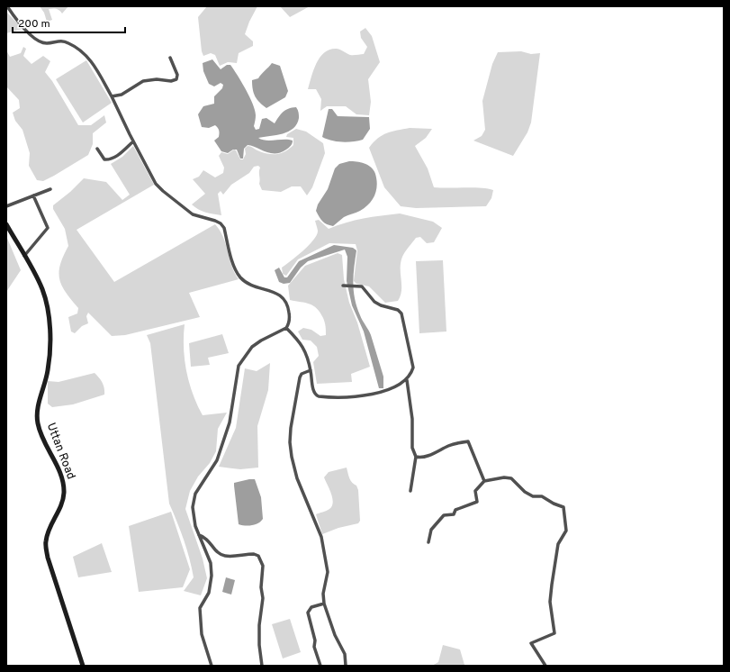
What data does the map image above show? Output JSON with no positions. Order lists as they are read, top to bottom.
{
  "streets": {
    "main road": ["Uttan Road"]
  },
  "scale_bar": "200 m"
}
